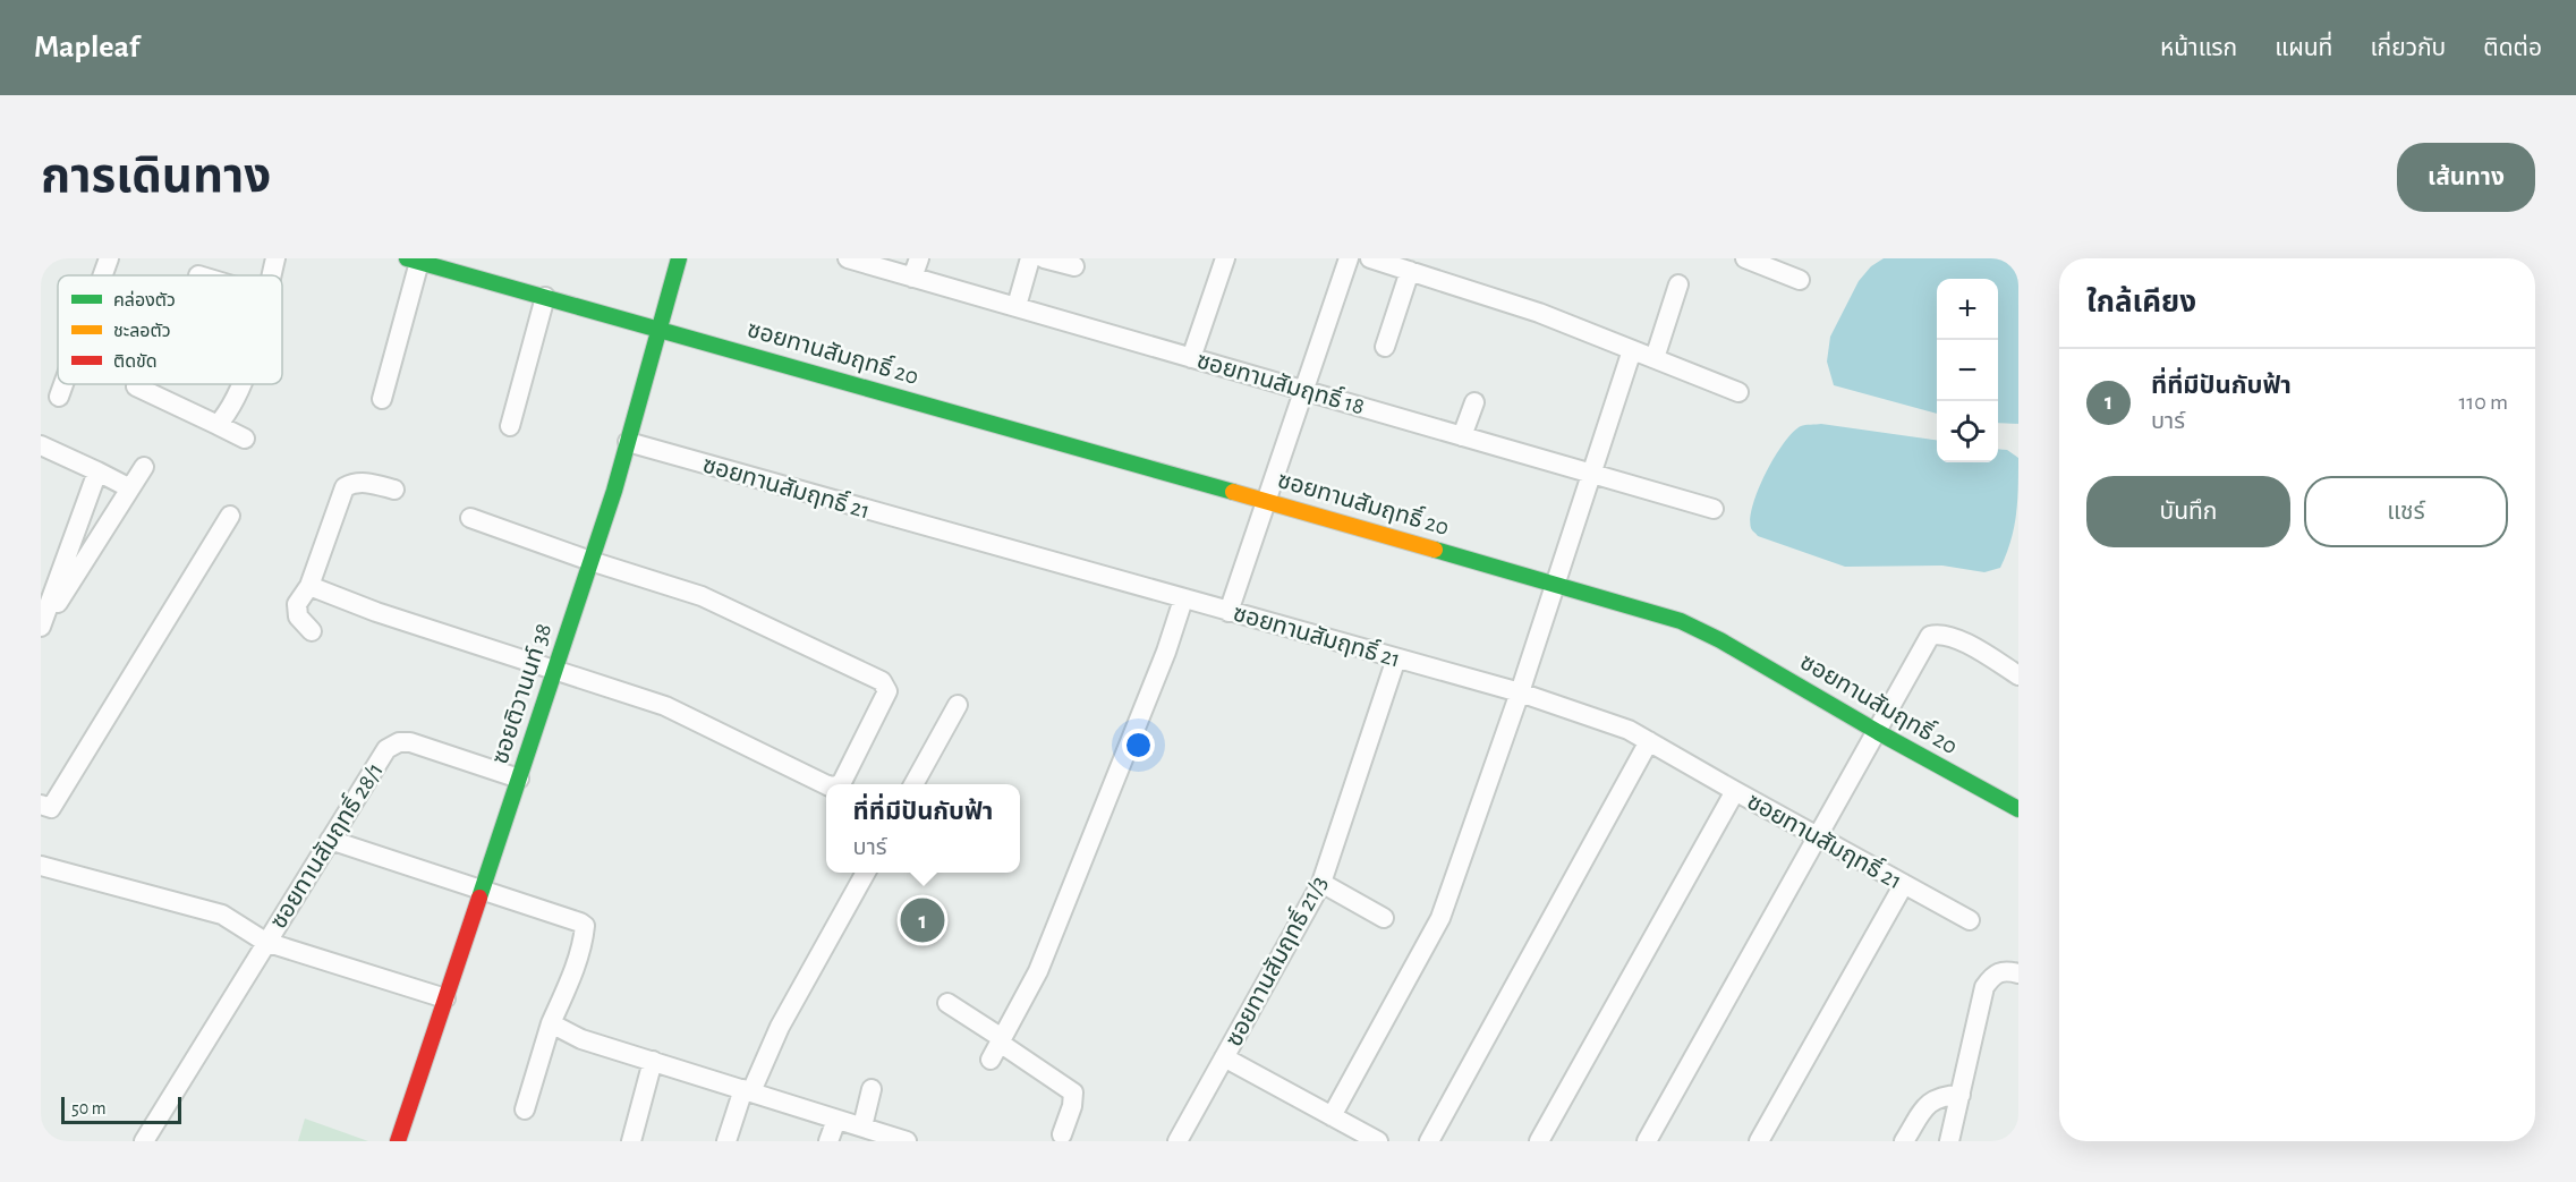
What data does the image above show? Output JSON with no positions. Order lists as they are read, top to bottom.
{
  "streets": {
    "street": [
      "ซอยทานสัมฤทธิ์ 20",
      "ซอยทานสัมฤทธิ์ 18",
      "ซอยทานสัมฤทธิ์ 21",
      "ซอยติวานนท์ 38",
      "ซอยทานสัมฤทธิ์ 28/1",
      "ซอยทานสัมฤทธิ์ 21/3"
    ]
  },
  "crossings": [
    ["ซอยทานสัมฤทธิ์ 20", "ซอยติวานนท์ 38"],
    ["ซอยทานสัมฤทธิ์ 21", "ซอยติวานนท์ 38"],
    ["ซอยทานสัมฤทธิ์ 21", "ซอยทานสัมฤทธิ์ 21/3"],
    ["ซอยติวานนท์ 38", "ซอยทานสัมฤทธิ์ 28/1"]
  ],
  "legend": ["คล่องตัว", "ชะลอตัว", "ติดขัด"],
  "scale_bar": "50 m",
  "page": {
    "header": "Mapleaf",
    "nav": [
      "หน้าแรก",
      "แผนที่",
      "เกี่ยวกับ",
      "ติดต่อ"
    ],
    "title": "การเดินทาง",
    "buttons": [
      "เส้นทาง",
      ["บันทึก", "แชร์"]
    ],
    "heading": "ใกล้เคียง",
    "map_buttons": ["+", "−"],
    "list": [
      {
        "mark": "1",
        "name": "ที่ที่มีปันกับฟ้า",
        "note": "บาร์",
        "value": "110 m"
      }
    ],
    "popup": ["ที่ที่มีปันกับฟ้า", "บาร์"],
    "pins": "1",
    "scale": "50 m"
  }
}
